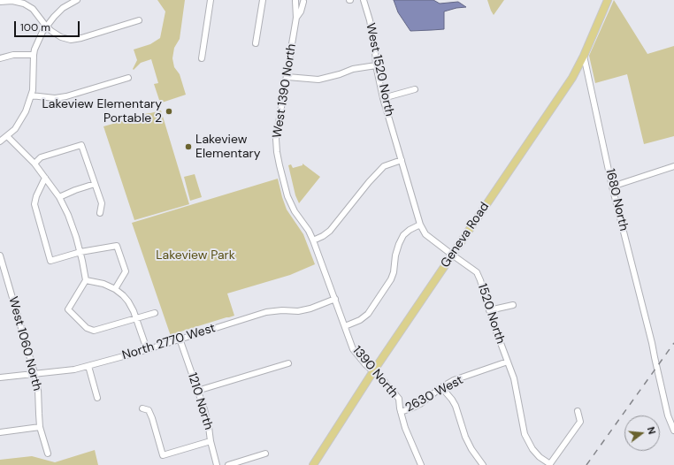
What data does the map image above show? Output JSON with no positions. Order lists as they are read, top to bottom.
{
  "streets": {
    "main road": ["Geneva Road"],
    "street": [
      "West 1520 North",
      "West 1390 North",
      "1680 North",
      "1520 North",
      "North 2770 West",
      "West 1060 North",
      "1390 North",
      "2630 West",
      "1210 North"
    ]
  },
  "crossings": [
    ["West 1520 North", "1520 North"],
    ["West 1390 North", "1390 North"],
    ["1680 North", "Geneva Road"],
    ["Geneva Road", "1520 North"],
    ["Geneva Road", "1390 North"],
    ["1520 North", "2630 West"],
    ["North 2770 West", "West 1060 North"],
    ["North 2770 West", "1390 North"],
    ["North 2770 West", "1210 North"],
    ["1390 North", "2630 West"]
  ],
  "parks": ["Lakeview Park"],
  "places": ["Lakeview Elementary Portable 2", "Lakeview Elementary"],
  "scale_bar": "100 m",
  "north": "right"
}
